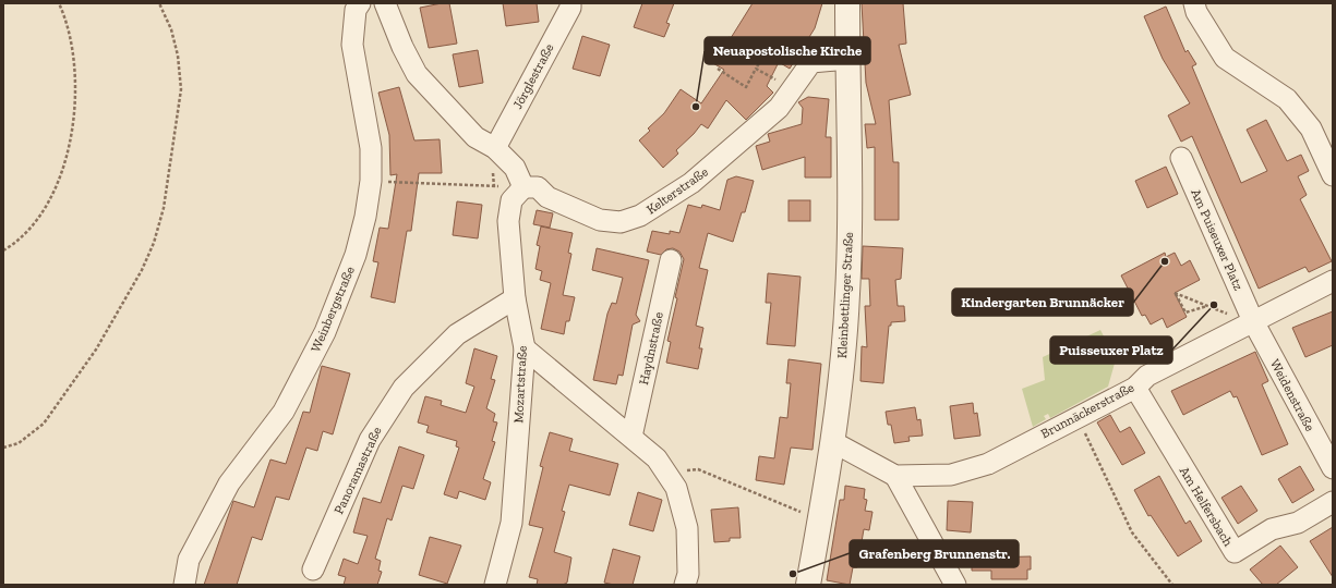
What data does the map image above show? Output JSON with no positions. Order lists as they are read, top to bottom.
{
  "streets": {
    "street": [
      "Jörglestraße",
      "Kelterstraße",
      "Am Puiseuxer Platz",
      "Kleinbettlinger Straße",
      "Weinbergstraße",
      "Haydnstraße",
      "Mozartstraße",
      "Weidenstraße",
      "Brunnäckerstraße",
      "Panoramastraße",
      "Am Helfersbach"
    ]
  },
  "crossings": [
    ["Kelterstraße", "Kleinbettlinger Straße"],
    ["Kelterstraße", "Mozartstraße"],
    ["Am Puiseuxer Platz", "Weidenstraße"],
    ["Am Puiseuxer Platz", "Brunnäckerstraße"],
    ["Mozartstraße", "Panoramastraße"],
    ["Weidenstraße", "Brunnäckerstraße"],
    ["Brunnäckerstraße", "Am Helfersbach"]
  ],
  "places": [
    "Neuapostolische Kirche",
    "Kindergarten Brunnäcker",
    "Puisseuxer Platz",
    "Grafenberg Brunnenstr."
  ]
}
